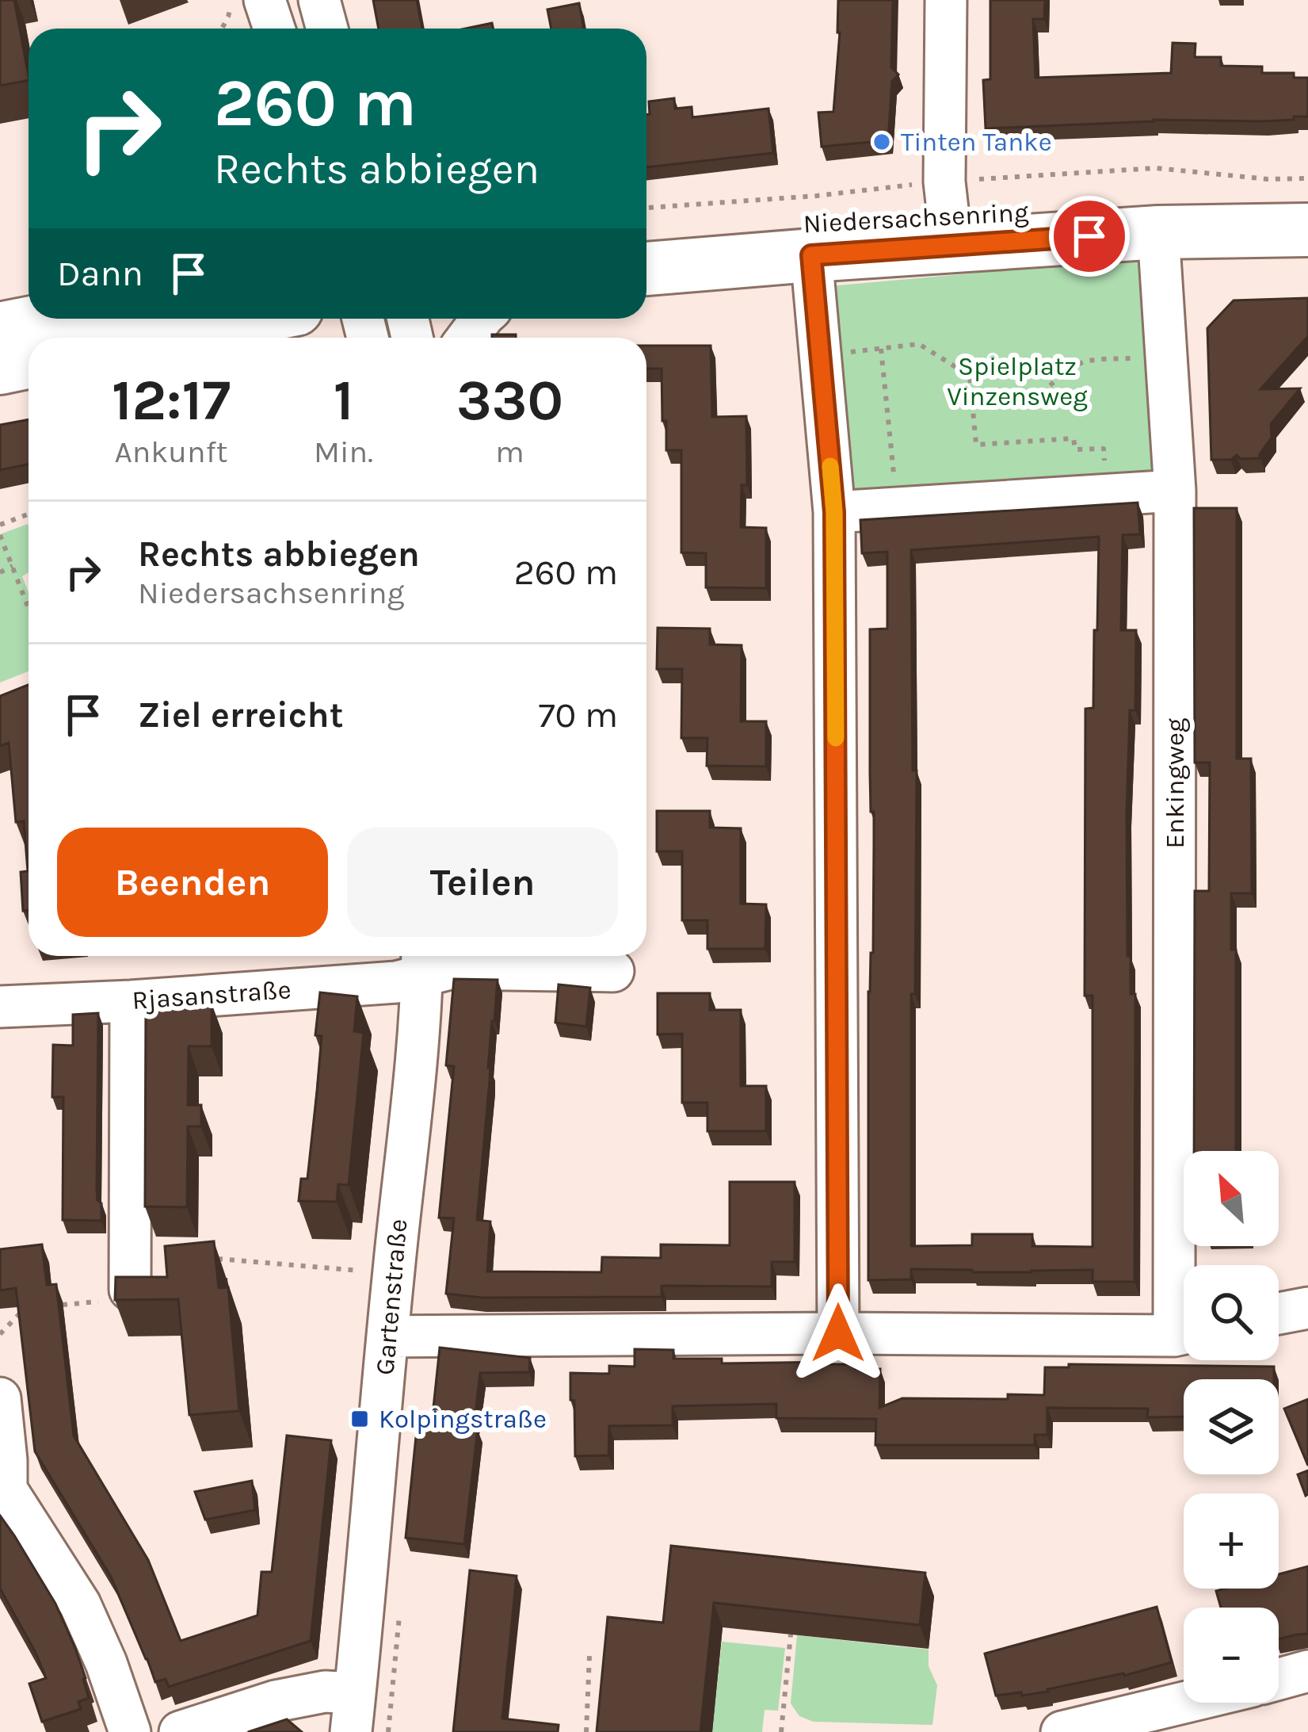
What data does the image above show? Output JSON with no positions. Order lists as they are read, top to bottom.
{
  "streets": {
    "main road": ["Niedersachsenring"],
    "street": ["Enkingweg", "Rjasanstraße", "Gartenstraße"]
  },
  "crossings": [
    ["Niedersachsenring", "Enkingweg"],
    ["Rjasanstraße", "Gartenstraße"]
  ],
  "parks": ["Spielplatz Vinzensweg"],
  "places": {
    "other": ["Tinten Tanke"],
    "transit": ["Kolpingstraße"]
  },
  "north": "top left",
  "page": {
    "turn": ["260 m", "Rechts abbiegen"],
    "then": "Dann",
    "eta": [
      "12:17",
      "Ankunft",
      "1",
      "Min.",
      "330",
      "m"
    ],
    "list": [
      {
        "name": "Rechts abbiegen",
        "note": "Niedersachsenring",
        "value": "260 m"
      },
      {
        "name": "Ziel erreicht",
        "value": "70 m"
      }
    ],
    "buttons": ["Beenden", "Teilen"],
    "map_buttons": ["+", "−"]
  }
}
